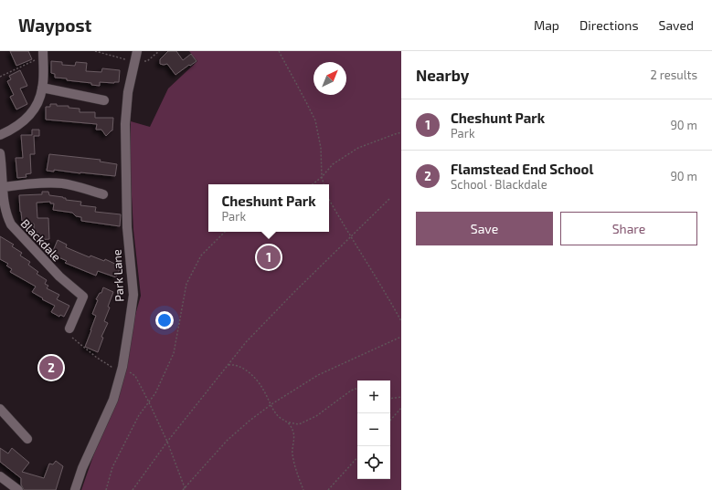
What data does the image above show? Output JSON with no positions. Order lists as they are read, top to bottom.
{
  "streets": {
    "street": ["Blackdale", "Park Lane"]
  },
  "north": "top right",
  "page": {
    "header": "Waypost",
    "nav": ["Map", "Directions", "Saved"],
    "heading": ["Nearby", "2 results"],
    "list": [
      {
        "mark": "1",
        "name": "Cheshunt Park",
        "note": "Park",
        "value": "90 m"
      },
      {
        "mark": "2",
        "name": "Flamstead End School",
        "note": "School · Blackdale",
        "value": "90 m"
      }
    ],
    "popup": ["Cheshunt Park", "Park"],
    "buttons": ["Save", "Share"],
    "pins": ["1", "2"],
    "map_buttons": ["+", "−"]
  }
}
